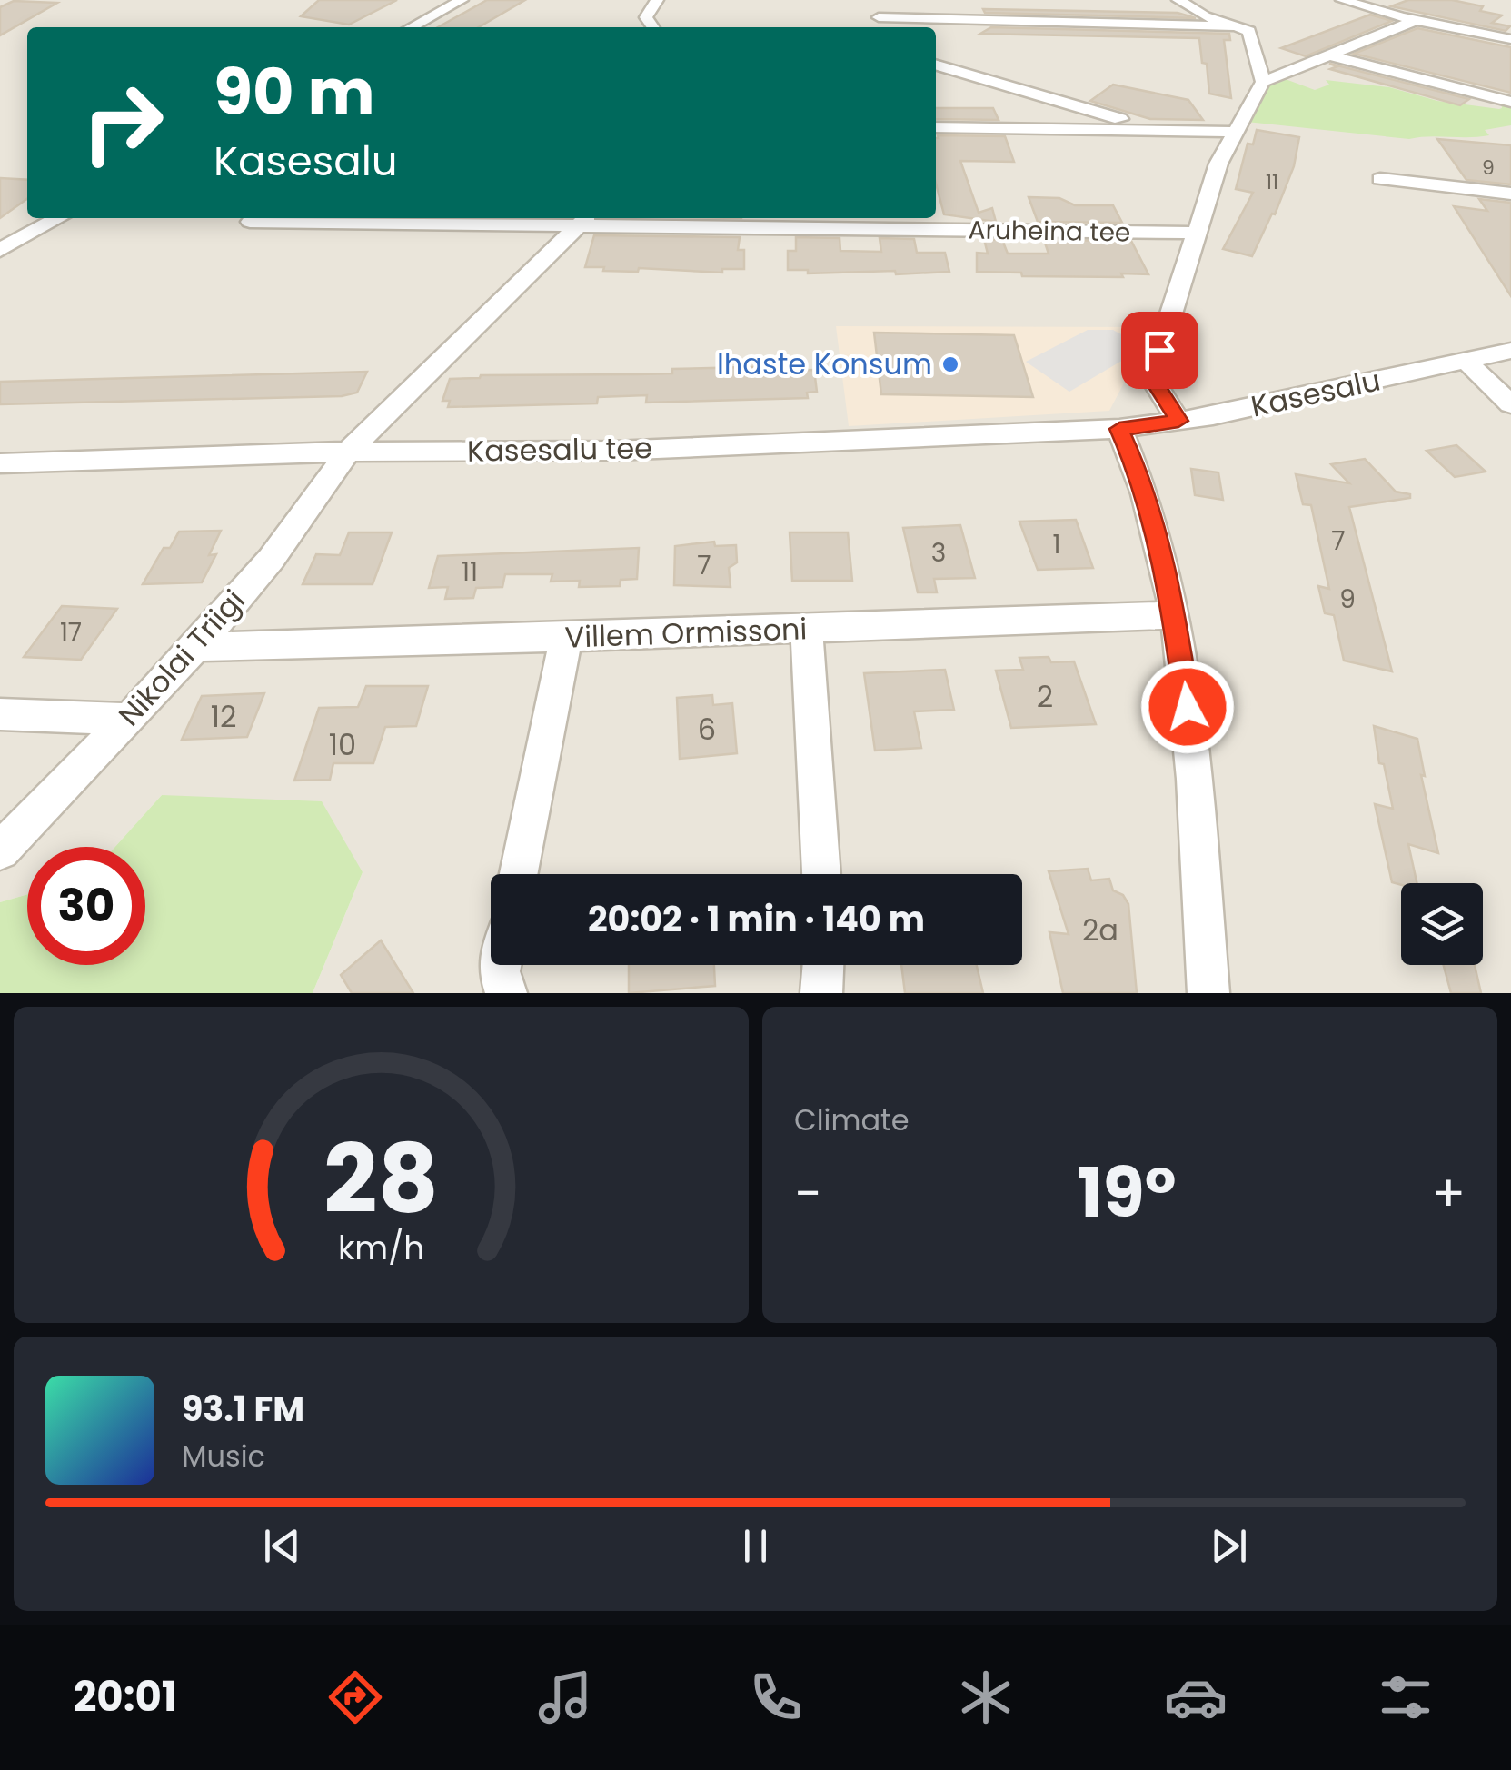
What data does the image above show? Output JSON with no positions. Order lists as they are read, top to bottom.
{
  "streets": {
    "street": [
      "Aruheina tee",
      "Kasesalu",
      "Kasesalu tee",
      "Villem Ormissoni",
      "Nikolai Triigi"
    ]
  },
  "crossings": [
    ["Aruheina tee", "Nikolai Triigi"],
    ["Kasesalu", "Kasesalu tee"],
    ["Kasesalu tee", "Nikolai Triigi"],
    ["Villem Ormissoni", "Nikolai Triigi"]
  ],
  "places": ["Ihaste Konsum"],
  "house_numbers": [
    "9",
    "11",
    "7",
    "1",
    "3",
    "7",
    "11",
    "9",
    "17",
    "2",
    "12",
    "6",
    "10",
    "2a"
  ],
  "page": {
    "turn": ["90 m", "Kasesalu"],
    "limit": "30",
    "trip": "20:02 · 1 min · 140 m",
    "tile": "Climate",
    "heat": ["−", "19°", "+"],
    "song": ["93.1 FM", "Music"],
    "tabs": "20:01",
    "gauge": ["28", "km/h"]
  }
}
